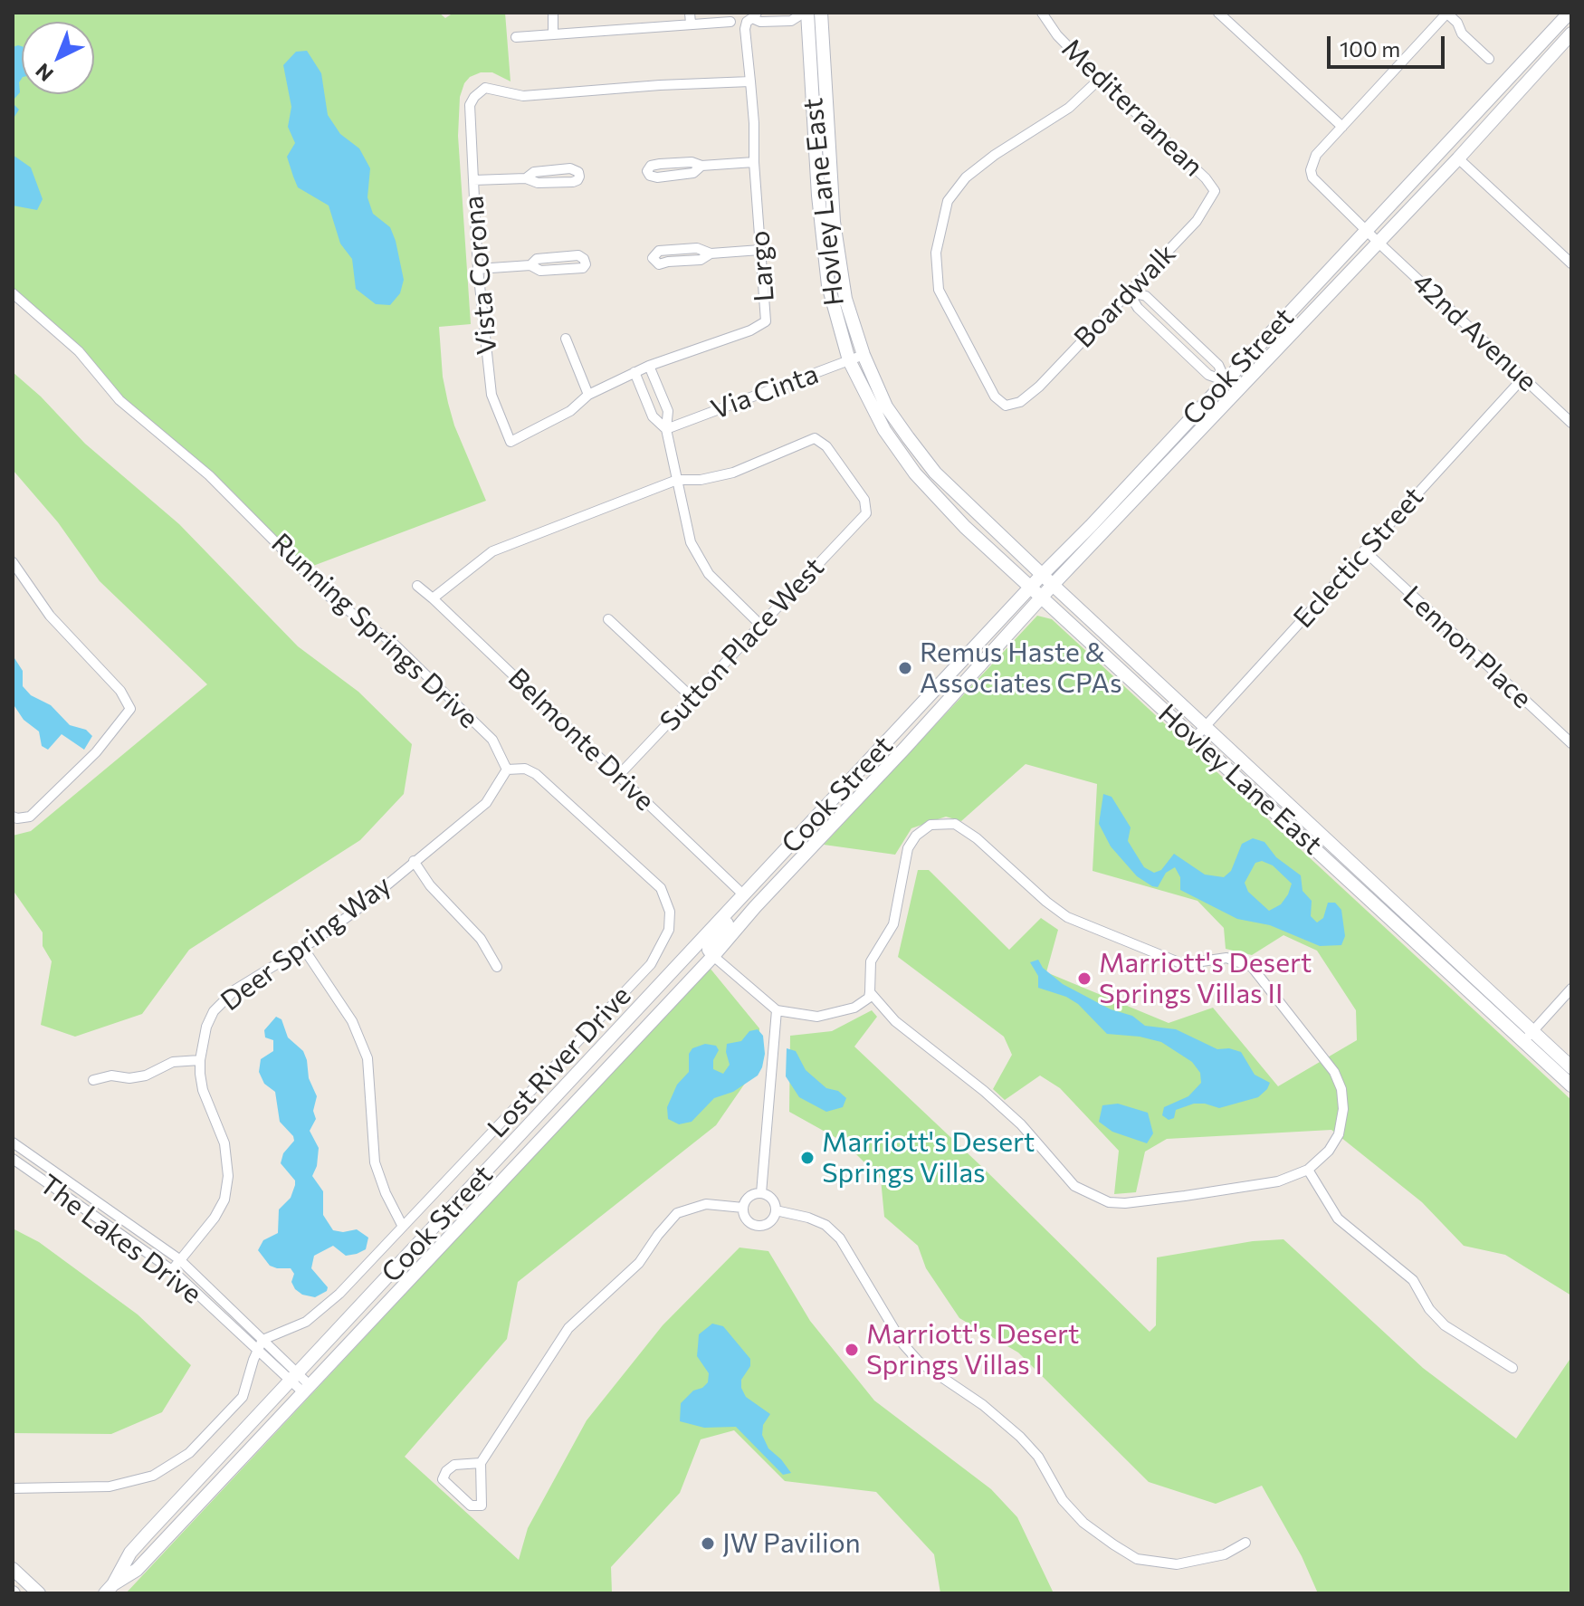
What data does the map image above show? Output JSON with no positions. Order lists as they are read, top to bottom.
{
  "streets": {
    "main road": ["Hovley Lane East", "Cook Street"],
    "street": [
      "Mediterranean",
      "Largo",
      "Vista Corona",
      "Boardwalk",
      "42nd Avenue",
      "Via Cinta",
      "Eclectic Street",
      "Running Springs Drive",
      "Sutton Place West",
      "Lennon Place",
      "Belmonte Drive",
      "Deer Spring Way",
      "Lost River Drive",
      "The Lakes Drive"
    ]
  },
  "crossings": [
    ["Mediterranean", "Boardwalk"],
    ["Hovley Lane East", "Largo"],
    ["Hovley Lane East", "Cook Street"],
    ["Hovley Lane East", "Via Cinta"],
    ["Hovley Lane East", "Eclectic Street"],
    ["Largo", "Vista Corona"],
    ["42nd Avenue", "Cook Street"],
    ["42nd Avenue", "Eclectic Street"],
    ["Cook Street", "Belmonte Drive"],
    ["Cook Street", "The Lakes Drive"],
    ["Eclectic Street", "Lennon Place"],
    ["Running Springs Drive", "Deer Spring Way"],
    ["Running Springs Drive", "Lost River Drive"],
    ["Sutton Place West", "Belmonte Drive"],
    ["Deer Spring Way", "Lost River Drive"],
    ["Deer Spring Way", "The Lakes Drive"],
    ["Lost River Drive", "The Lakes Drive"]
  ],
  "places": [
    "Remus Haste & Associates CPAs",
    "Marriott's Desert Springs Villas II",
    "Marriott's Desert Springs Villas",
    "Marriott's Desert Springs Villas I",
    "JW Pavilion"
  ],
  "scale_bar": "100 m",
  "north": "bottom left"
}
